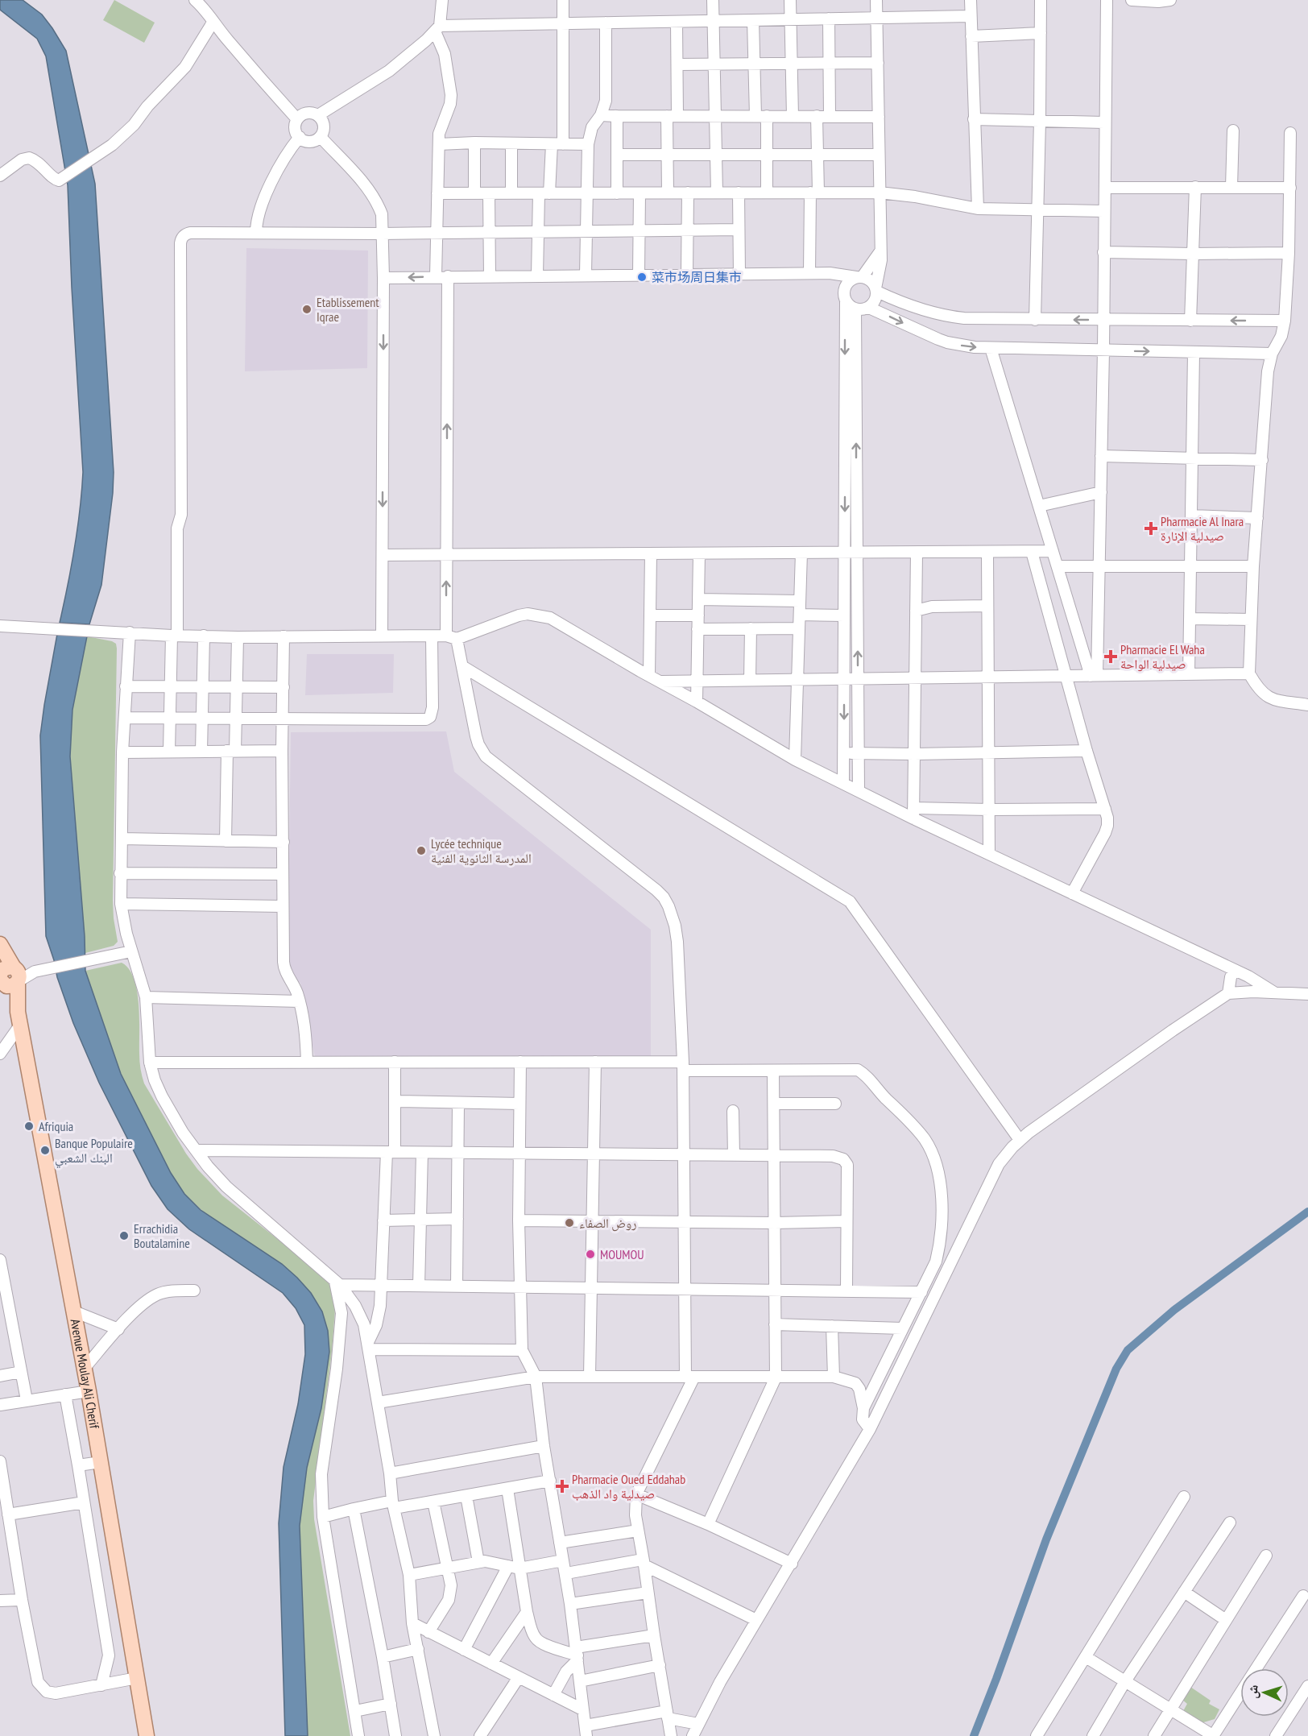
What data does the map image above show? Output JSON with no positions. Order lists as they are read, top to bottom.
{
  "streets": {
    "main road": ["Avenue Moulay Ali Cherif"]
  },
  "places": {
    "other": [
      "菜市场周日集市",
      "Etablissement Iqrae",
      "Lycée technique المدرسة الثانوية الفنية",
      "Afriquia",
      "Banque Populaire البنك الشعبي",
      "روض الصفاء",
      "Errachidia Boutalamine",
      "MOUMOU"
    ],
    "health": ["Pharmacie Al Inara صيدلية الإنارة", "Pharmacie El Waha صيدلية الواحة", "Pharmacie Oued Eddahab صيدلية واد الذهب"]
  },
  "north": "left"
}
